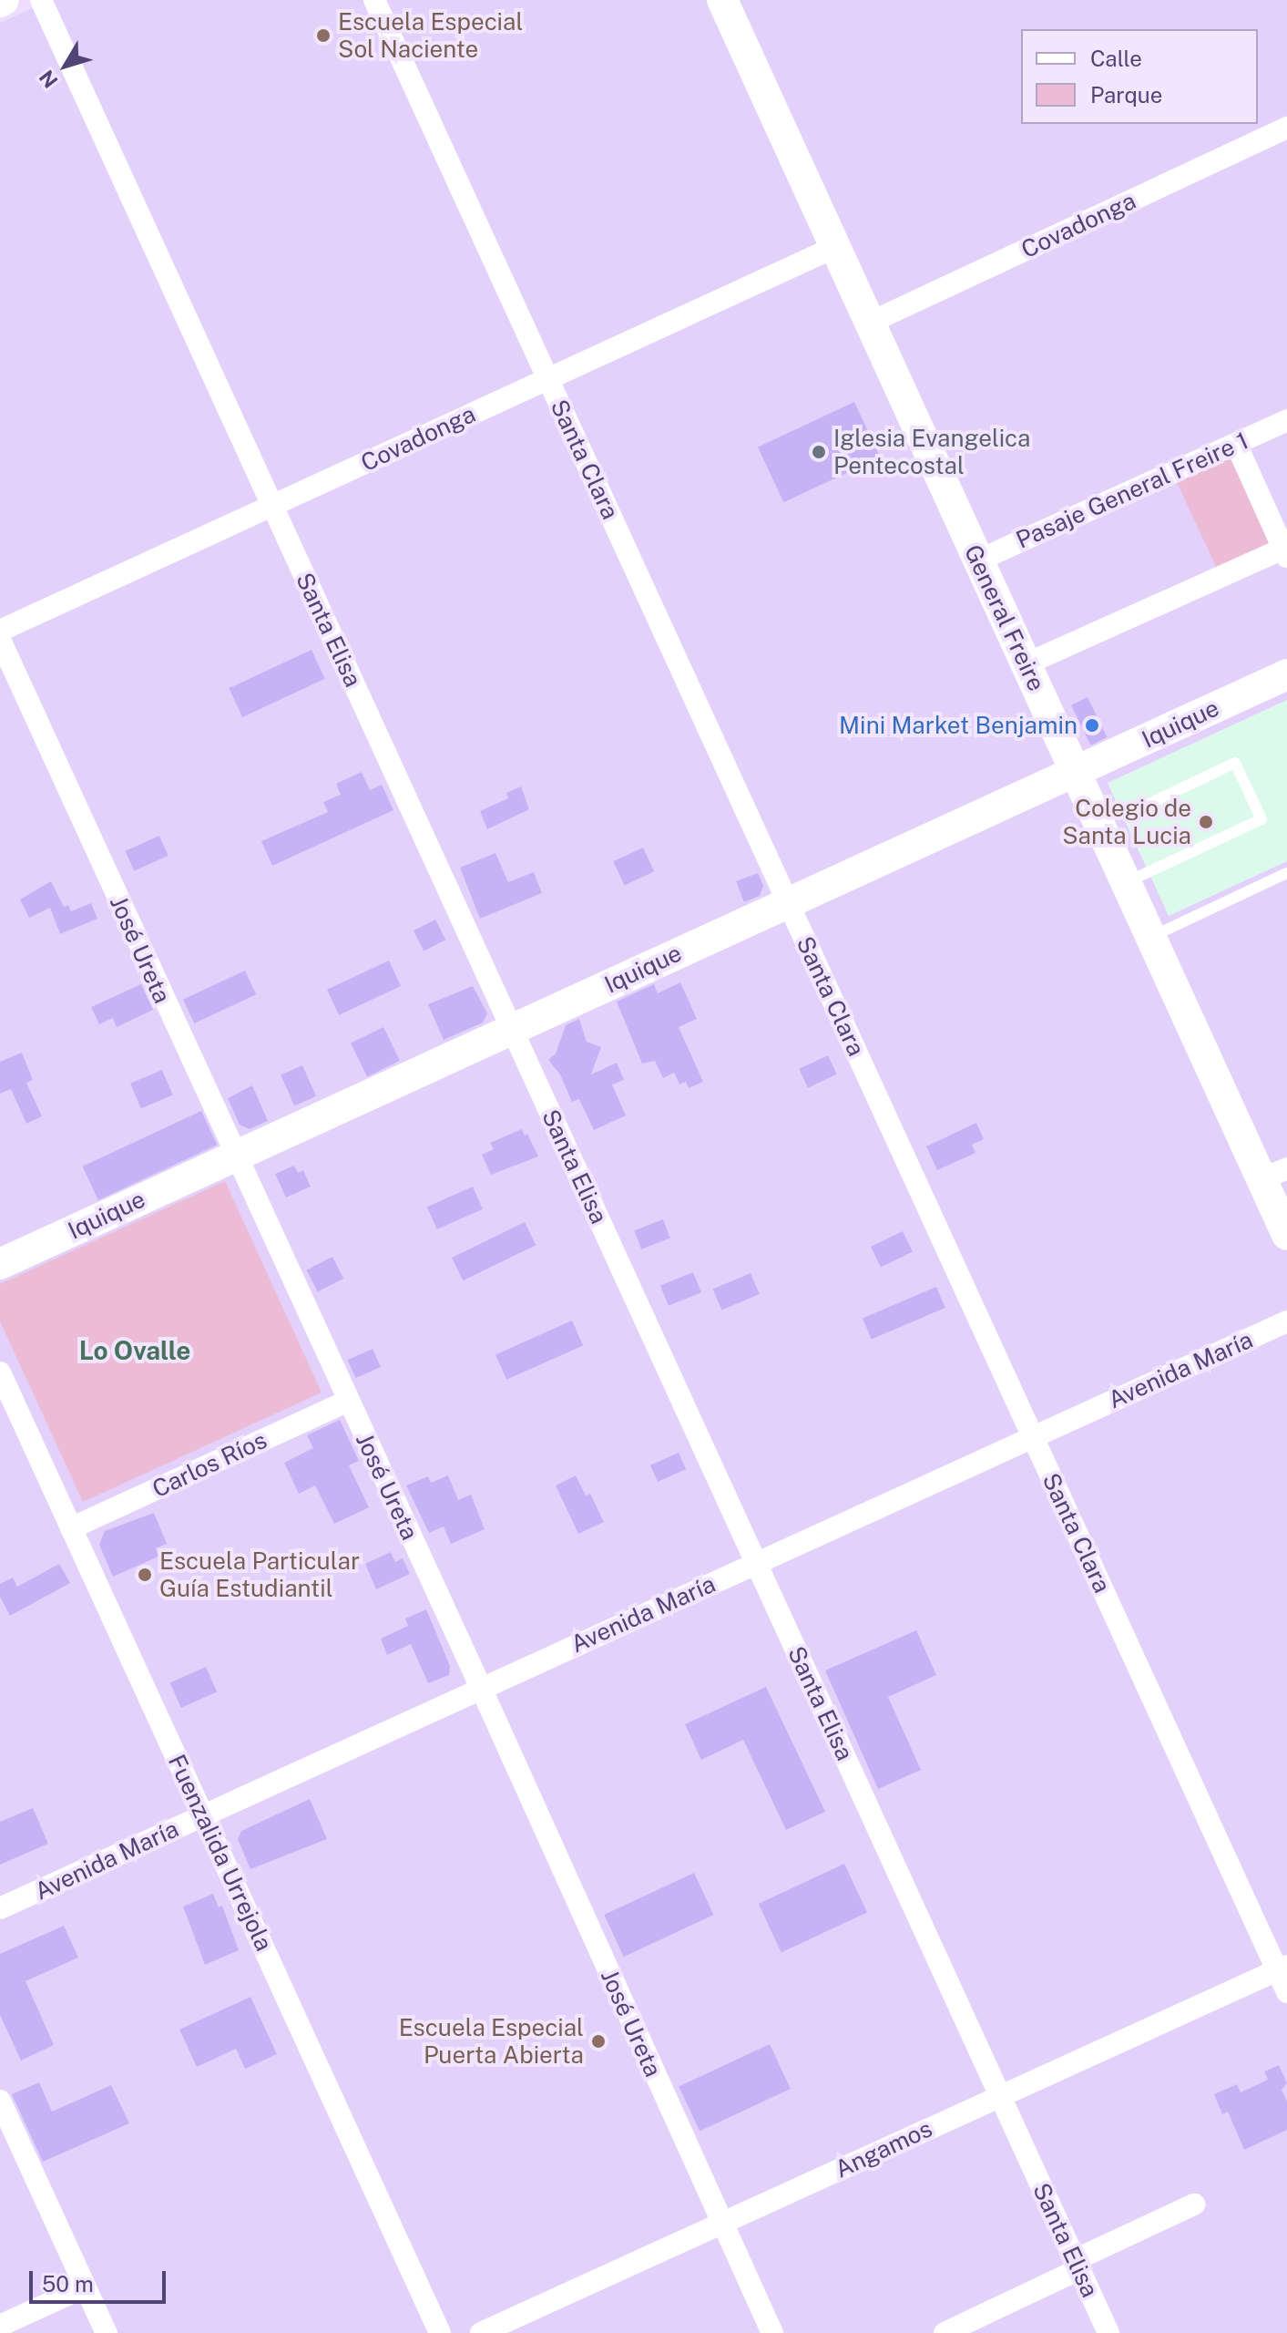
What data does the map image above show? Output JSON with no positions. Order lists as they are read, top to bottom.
{
  "streets": {
    "street": [
      "Covadonga",
      "Santa Clara",
      "Pasaje General Freire 1",
      "General Freire",
      "Santa Elisa",
      "Iquique",
      "José Ureta",
      "Avenida María",
      "Carlos Ríos",
      "Fuenzalida Urrejola",
      "Angamos"
    ]
  },
  "crossings": [
    ["Covadonga", "Santa Clara"],
    ["Covadonga", "General Freire"],
    ["Covadonga", "Santa Elisa"],
    ["Santa Clara", "Iquique"],
    ["Santa Clara", "Avenida María"],
    ["Santa Clara", "Angamos"],
    ["Pasaje General Freire 1", "General Freire"],
    ["General Freire", "Iquique"],
    ["Santa Elisa", "Iquique"],
    ["Santa Elisa", "Avenida María"],
    ["Santa Elisa", "Angamos"],
    ["Iquique", "José Ureta"],
    ["José Ureta", "Avenida María"],
    ["José Ureta", "Carlos Ríos"],
    ["José Ureta", "Angamos"],
    ["Avenida María", "Fuenzalida Urrejola"],
    ["Carlos Ríos", "Fuenzalida Urrejola"]
  ],
  "districts": ["Lo Ovalle"],
  "places": [
    "Escuela Especial Sol Naciente",
    "Iglesia Evangelica Pentecostal",
    "Mini Market Benjamin",
    "Colegio de Santa Lucia",
    "Escuela Particular Guía Estudiantil",
    "Escuela Especial Puerta Abierta"
  ],
  "legend": ["Calle", "Parque"],
  "scale_bar": "50 m",
  "north": "bottom left"
}
